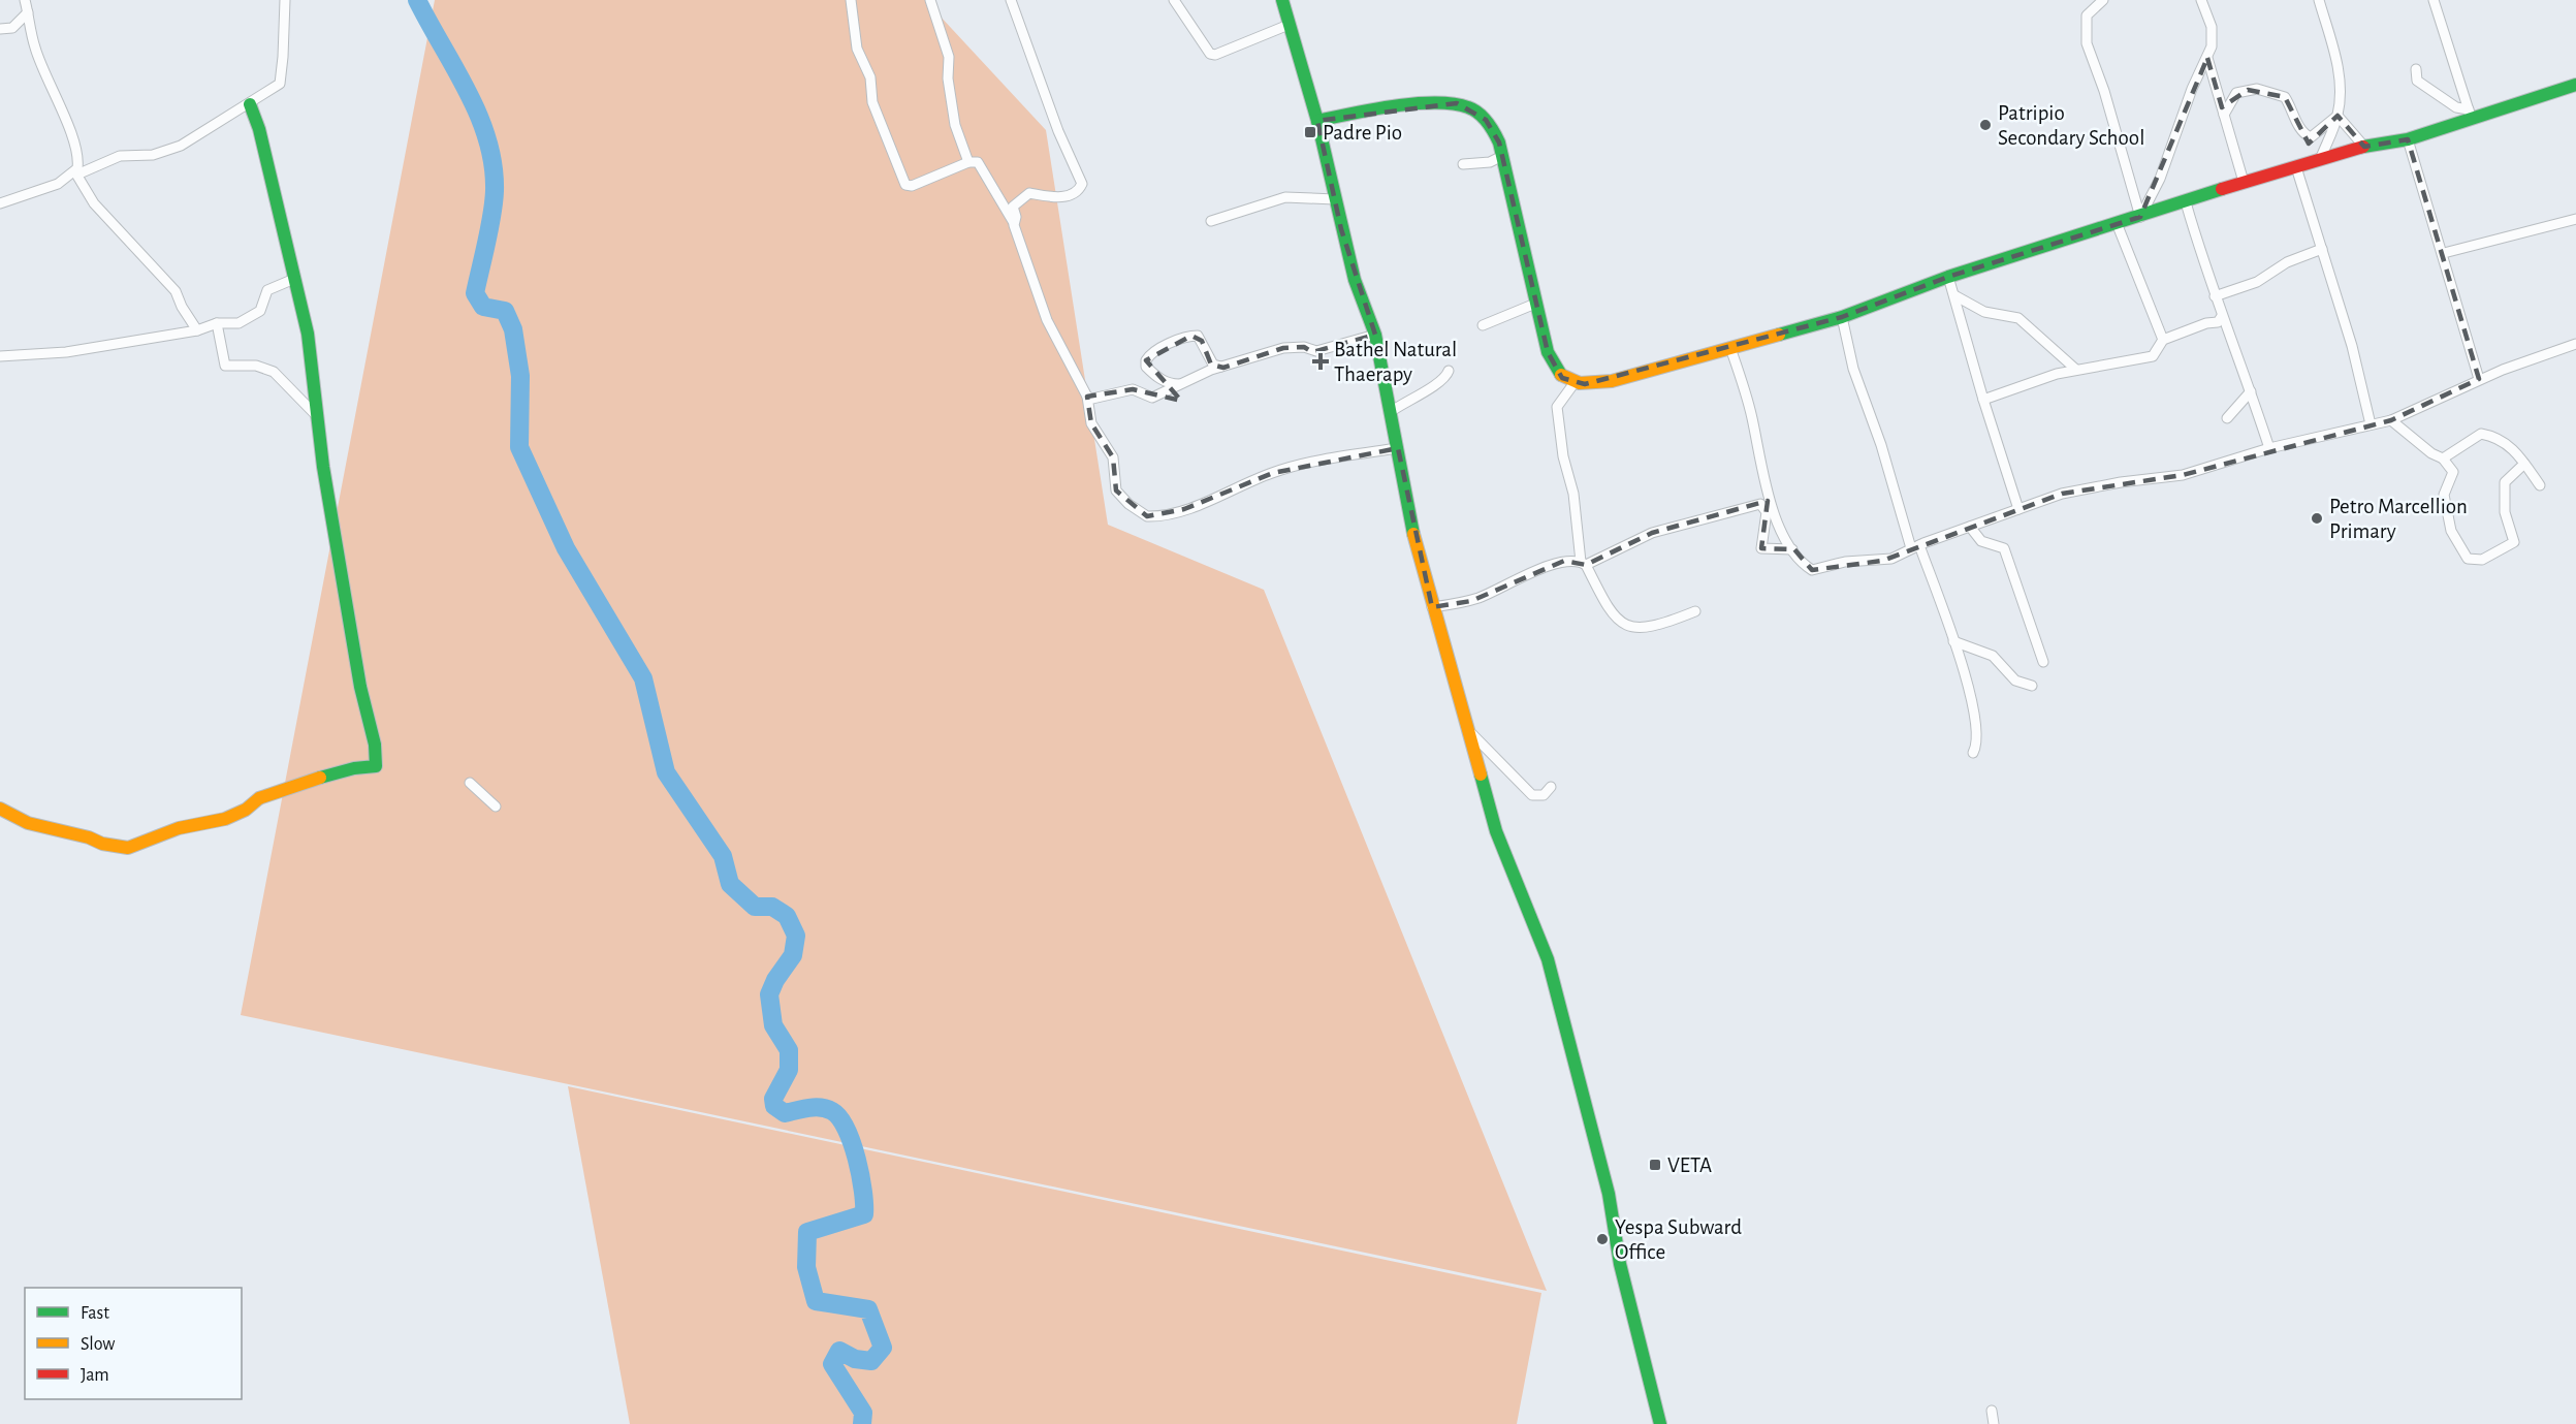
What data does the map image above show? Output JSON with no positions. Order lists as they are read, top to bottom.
{
  "places": {
    "other": ["Patripio Secondary School", "Petro Marcellion Primary", "Yespa Subward Office"],
    "transit": ["Padre Pio", "VETA"],
    "health": ["Bathel Natural Thaerapy"]
  },
  "legend": ["Fast", "Slow", "Jam"]
}
